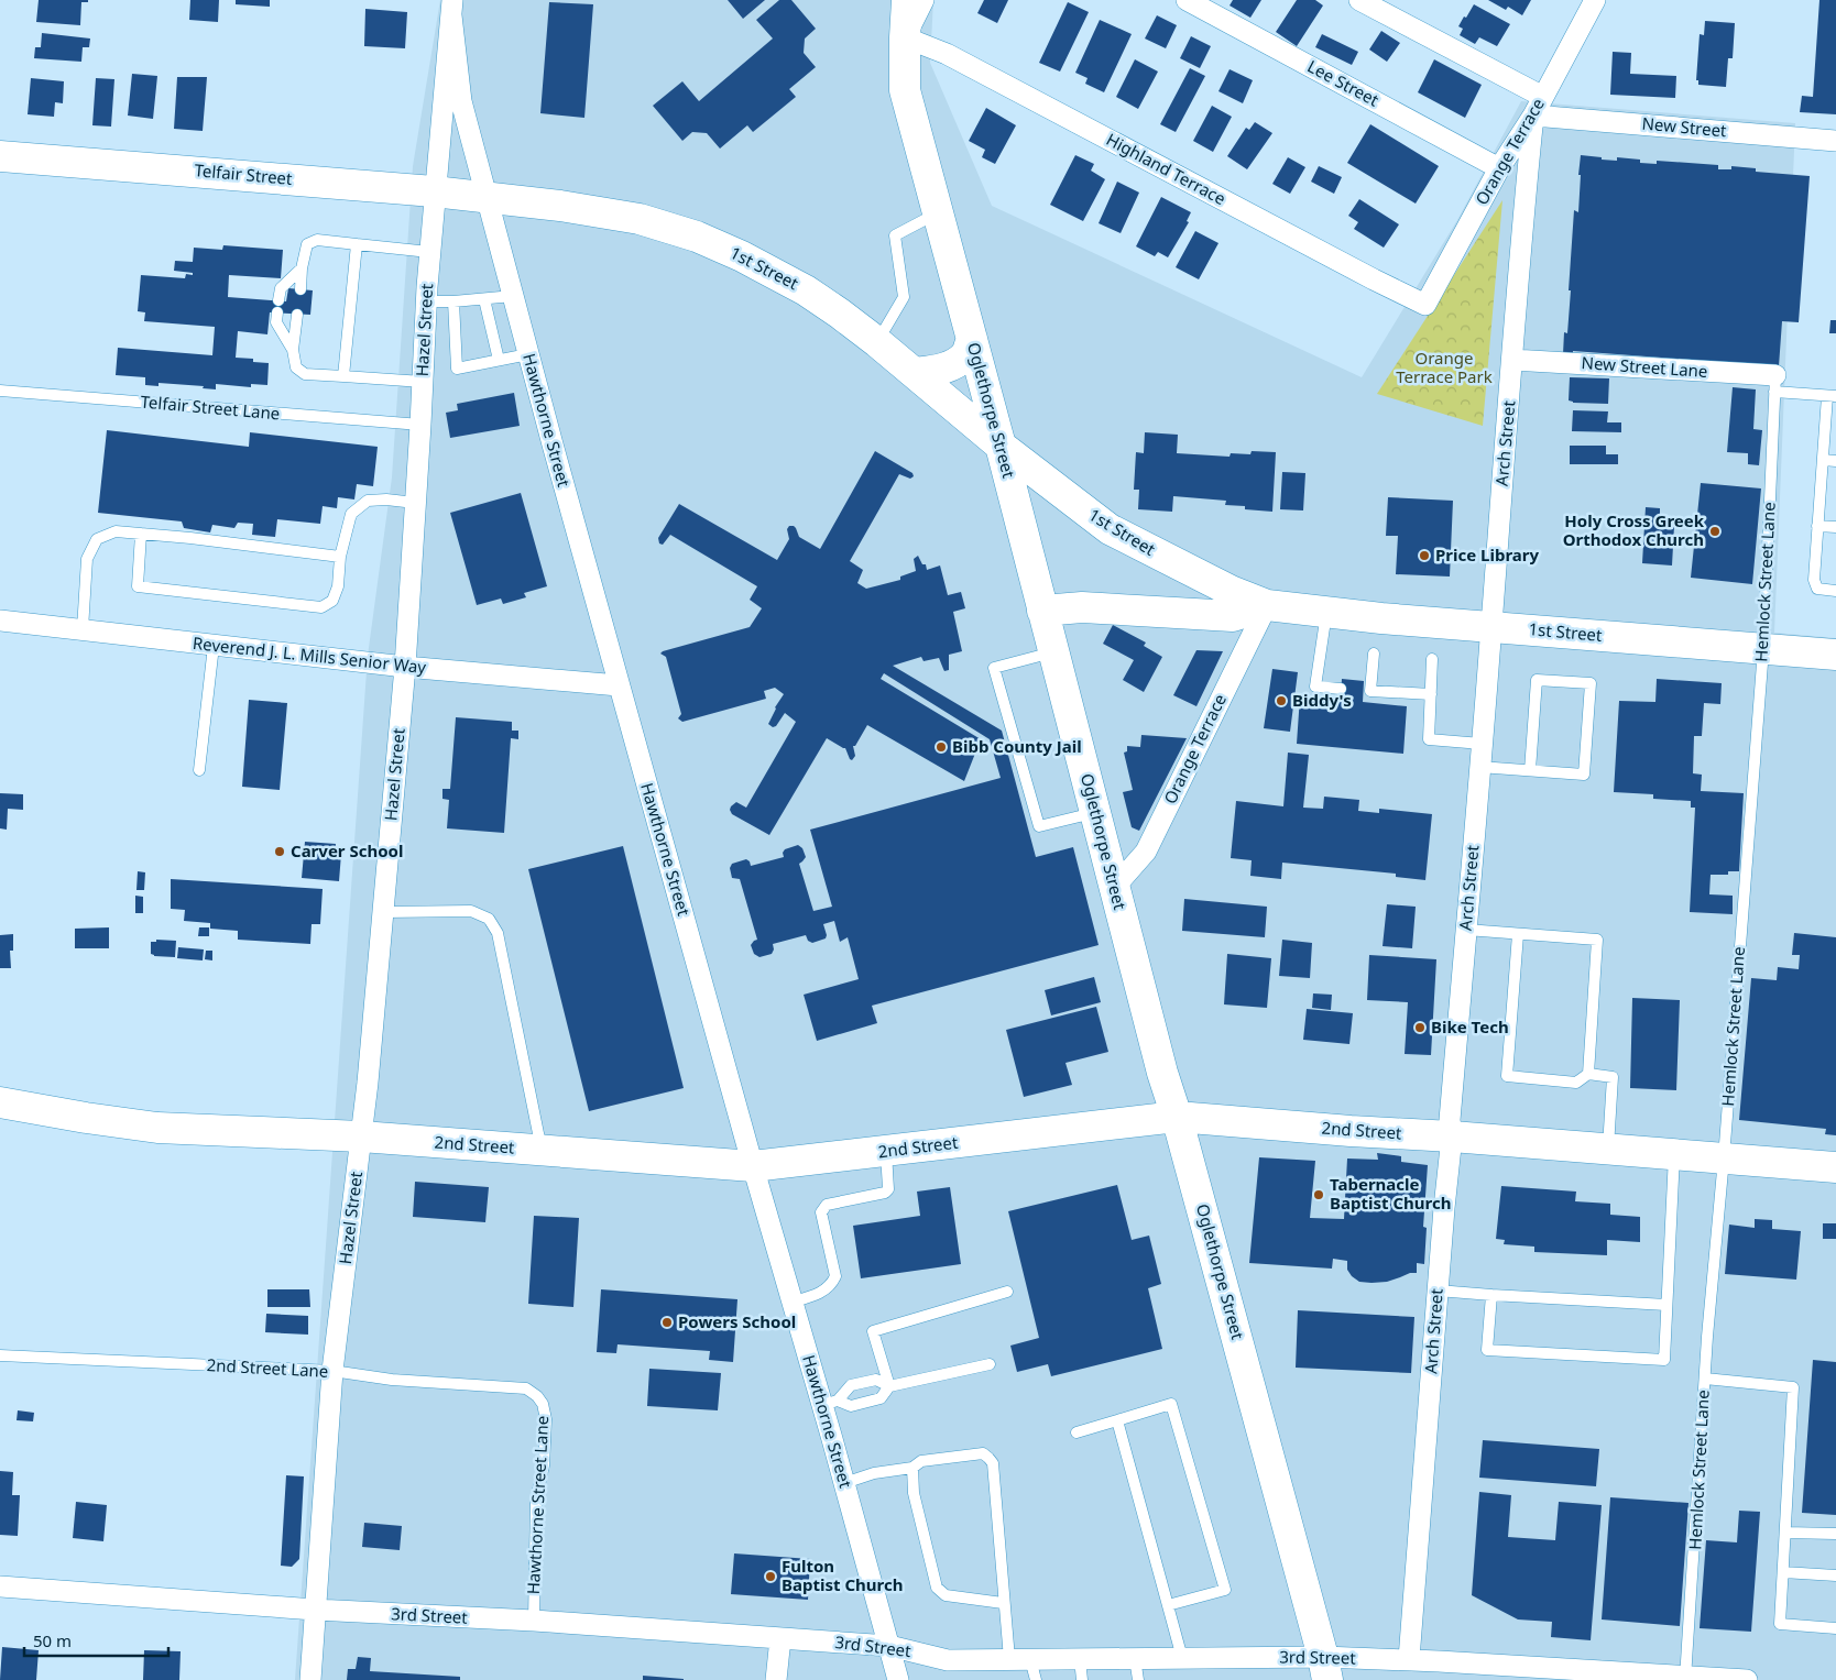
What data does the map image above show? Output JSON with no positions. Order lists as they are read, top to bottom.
{
  "streets": {
    "street": [
      "Lee Street",
      "New Street",
      "Orange Terrace",
      "Highland Terrace",
      "Telfair Street",
      "1st Street",
      "Hazel Street",
      "New Street Lane",
      "Oglethorpe Street",
      "Hawthorne Street",
      "Arch Street",
      "Reverend J. L. Mills Senior Way",
      "2nd Street",
      "3rd Street"
    ],
    "lane": [
      "Telfair Street Lane",
      "Hemlock Street Lane",
      "2nd Street Lane",
      "Hawthorne Street Lane"
    ]
  },
  "crossings": [
    ["Lee Street", "Orange Terrace"],
    ["New Street", "Orange Terrace"],
    ["New Street", "Arch Street"],
    ["Orange Terrace", "Highland Terrace"],
    ["Orange Terrace", "1st Street"],
    ["Orange Terrace", "Oglethorpe Street"],
    ["Orange Terrace", "Arch Street"],
    ["Highland Terrace", "Oglethorpe Street"],
    ["Telfair Street", "1st Street"],
    ["Telfair Street", "Hazel Street"],
    ["Telfair Street", "Hawthorne Street"],
    ["1st Street", "Oglethorpe Street"],
    ["1st Street", "Hawthorne Street"],
    ["1st Street", "Arch Street"],
    ["1st Street", "Hemlock Street Lane"],
    ["Hazel Street", "Telfair Street Lane"],
    ["Hazel Street", "Hawthorne Street"],
    ["Hazel Street", "Reverend J. L. Mills Senior Way"],
    ["Hazel Street", "2nd Street"],
    ["Hazel Street", "2nd Street Lane"],
    ["Hazel Street", "3rd Street"],
    ["New Street Lane", "Arch Street"],
    ["New Street Lane", "Hemlock Street Lane"],
    ["Oglethorpe Street", "2nd Street"],
    ["Oglethorpe Street", "3rd Street"],
    ["Hawthorne Street", "Reverend J. L. Mills Senior Way"],
    ["Hawthorne Street", "2nd Street"],
    ["Hawthorne Street", "3rd Street"],
    ["Arch Street", "2nd Street"],
    ["Arch Street", "3rd Street"],
    ["Hemlock Street Lane", "2nd Street"],
    ["Hemlock Street Lane", "3rd Street"],
    ["2nd Street Lane", "Hawthorne Street Lane"],
    ["Hawthorne Street Lane", "3rd Street"]
  ],
  "parks": ["Orange Terrace Park"],
  "places": [
    "Holy Cross Greek Orthodox Church",
    "Price Library",
    "Biddy's",
    "Bibb County Jail",
    "Carver School",
    "Bike Tech",
    "Tabernacle Baptist Church",
    "Powers School",
    "Fulton Baptist Church"
  ],
  "scale_bar": "50 m"
}
